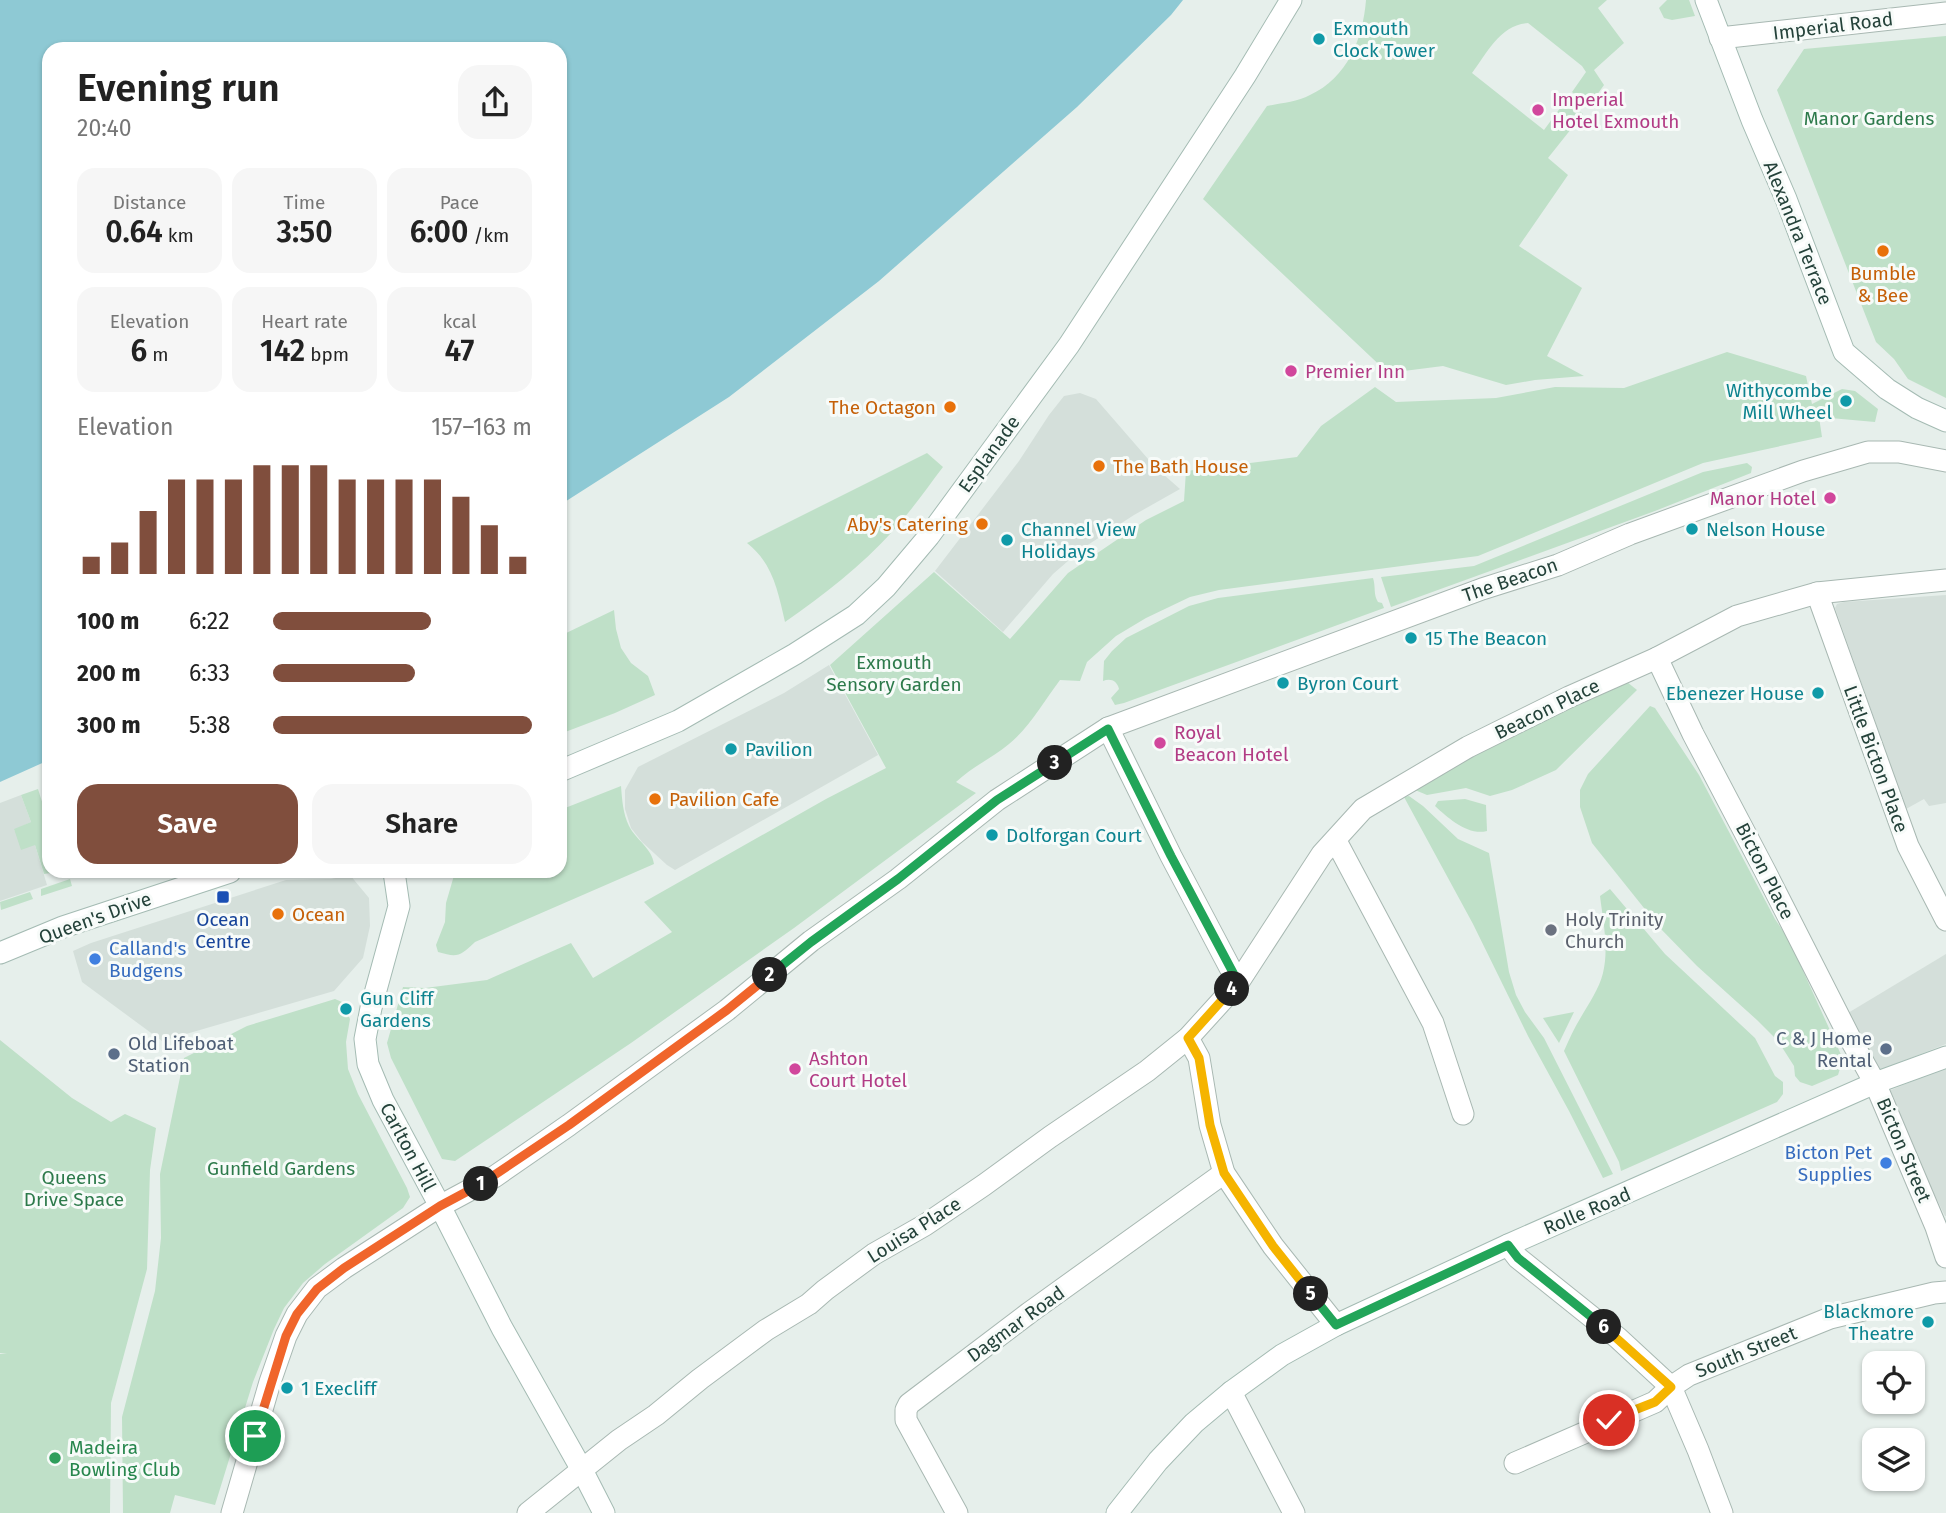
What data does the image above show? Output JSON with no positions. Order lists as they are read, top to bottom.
{
  "streets": {
    "street": [
      "Imperial Road",
      "Alexandra Terrace",
      "Esplanade",
      "The Beacon",
      "Beacon Place",
      "Little Bicton Place",
      "Bicton Place",
      "Queen's Drive",
      "Carlton Hill",
      "Bicton Street",
      "Rolle Road",
      "Louisa Place",
      "Dagmar Road",
      "South Street"
    ]
  },
  "crossings": [
    ["Imperial Road", "Alexandra Terrace"],
    ["The Beacon", "Carlton Hill"],
    ["Beacon Place", "Little Bicton Place"],
    ["Beacon Place", "Bicton Place"],
    ["Beacon Place", "Louisa Place"],
    ["Bicton Place", "Bicton Street"],
    ["Bicton Place", "Rolle Road"],
    ["Carlton Hill", "Louisa Place"],
    ["Bicton Street", "Rolle Road"]
  ],
  "parks": [
    "Manor Gardens",
    "Exmouth Sensory Garden",
    "Gunfield Gardens",
    "Queens Drive Space"
  ],
  "places": {
    "other": [
      "Exmouth Clock Tower",
      "Imperial Hotel Exmouth",
      "Bumble & Bee",
      "Premier Inn",
      "Withycombe Mill Wheel",
      "The Octagon",
      "The Bath House",
      "Manor Hotel",
      "Aby's Catering",
      "Nelson House",
      "Channel View Holidays",
      "15 The Beacon",
      "Byron Court",
      "Ebenezer House",
      "Royal Beacon Hotel",
      "Pavilion",
      "Pavilion Cafe",
      "Dolforgan Court",
      "Ocean",
      "Holy Trinity Church",
      "Calland's Budgens",
      "Gun Cliff Gardens",
      "C & J Home Rental",
      "Old Lifeboat Station",
      "Ashton Court Hotel",
      "Bicton Pet Supplies",
      "Blackmore Theatre",
      "1 Execliff",
      "Madeira Bowling Club"
    ],
    "transit": ["Ocean Centre"]
  },
  "page": {
    "heading": ["Evening run", "20:40"],
    "stats": [
      ["Distance", "0.64 km"],
      ["Time", "3:50"],
      ["Pace", "6:00 /km"],
      ["Elevation", "6 m"],
      ["Heart rate", "142 bpm"],
      ["kcal", "47"]
    ],
    "chart": ["Elevation", "157–163 m"],
    "list": [
      {
        "name": "100 m",
        "note": "6:22"
      },
      {
        "name": "200 m",
        "note": "6:33"
      },
      {
        "name": "300 m",
        "note": "5:38"
      }
    ],
    "pins": [
      "3",
      "2",
      "4",
      "1",
      "5",
      "6"
    ],
    "buttons": ["Save", "Share"]
  }
}
